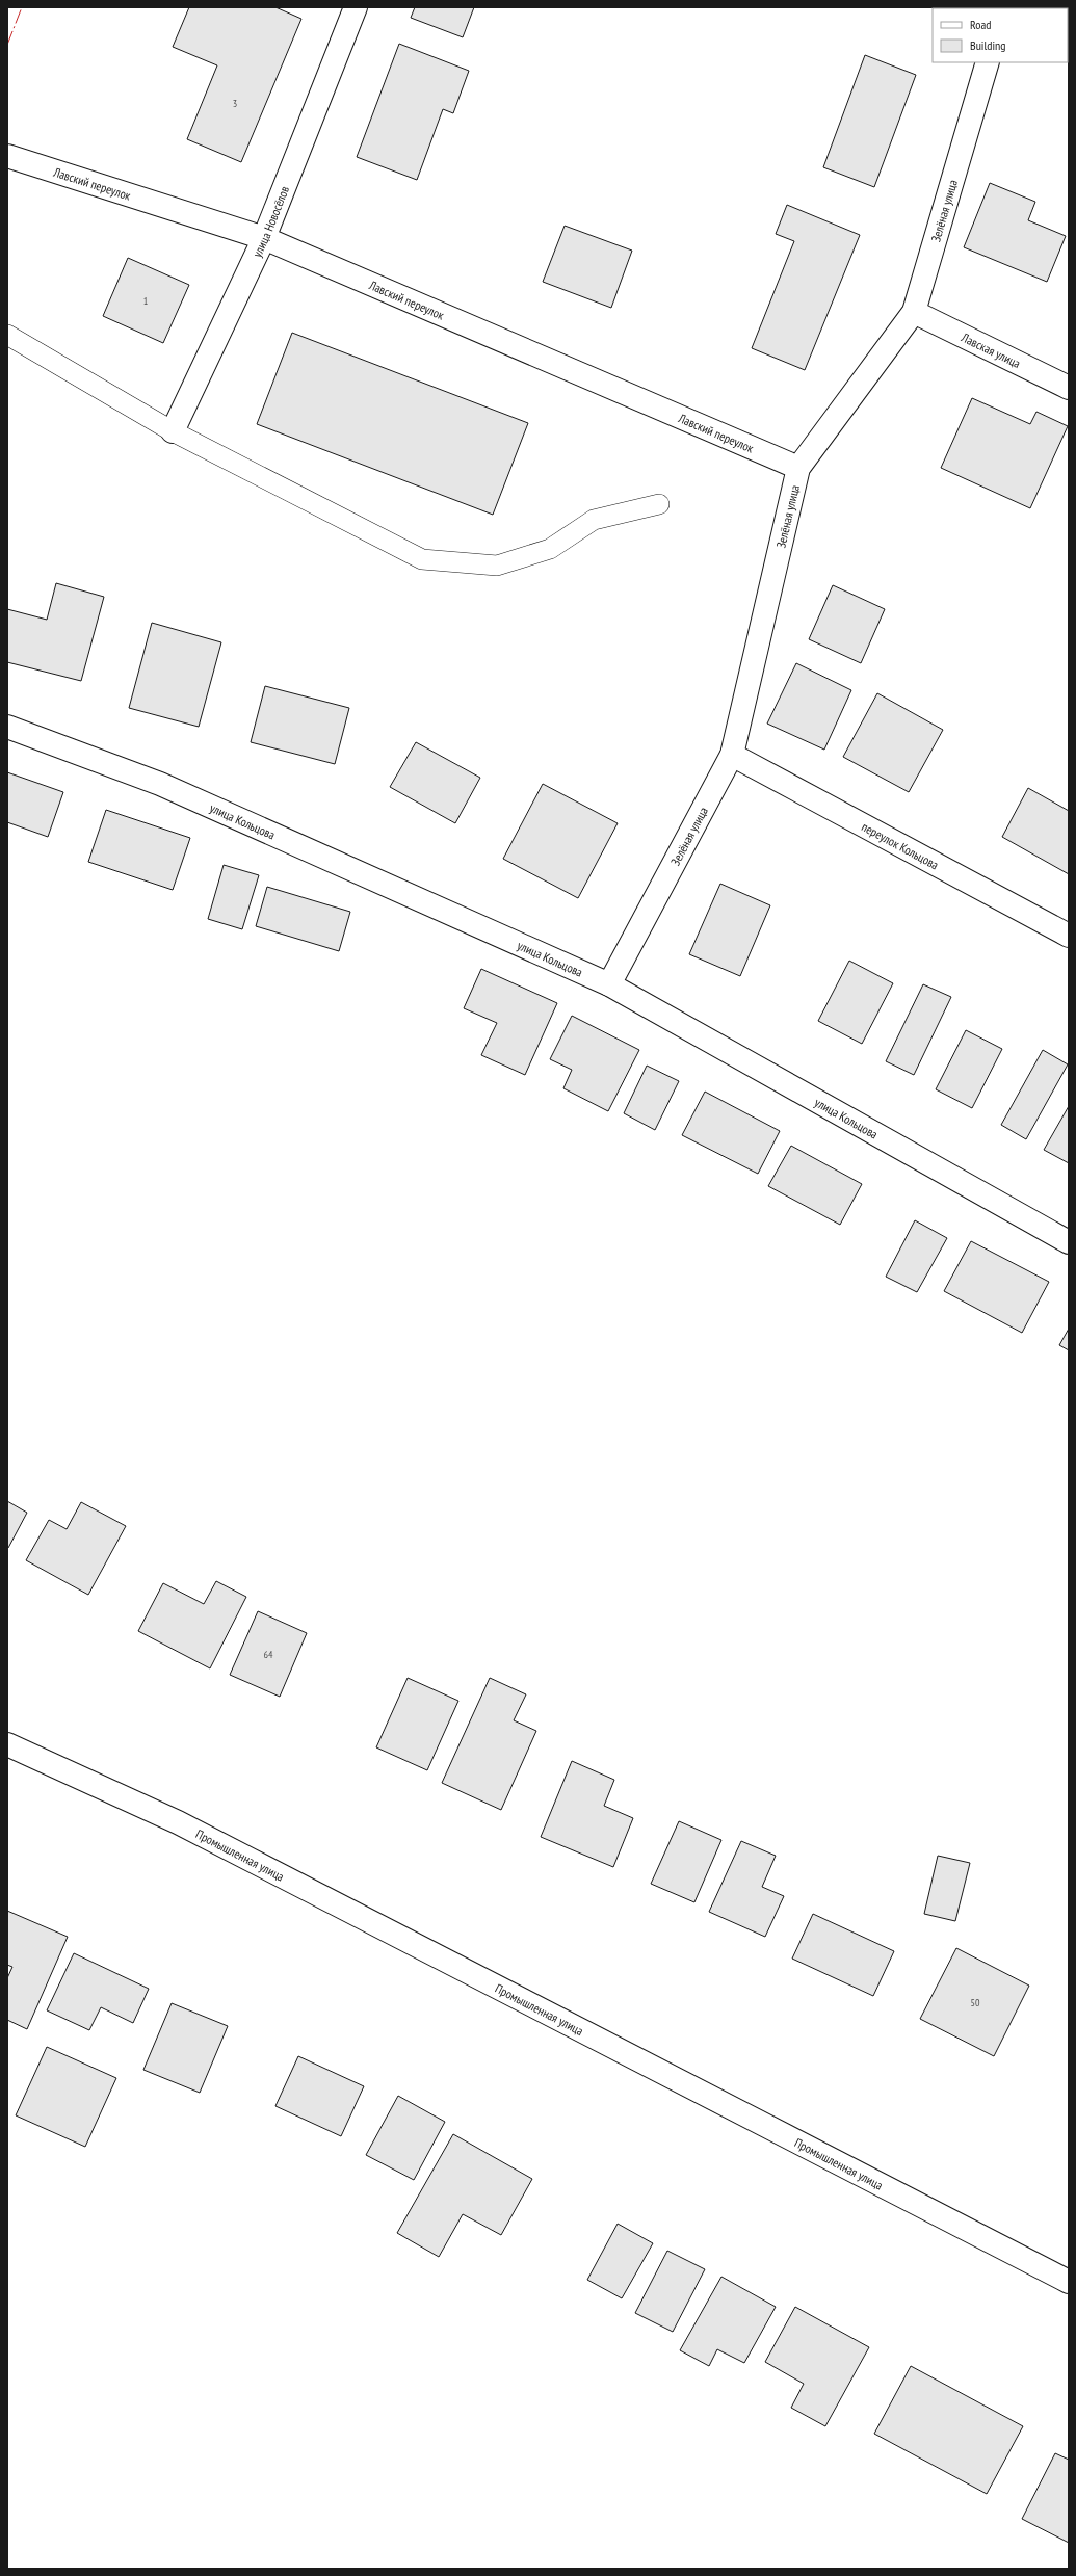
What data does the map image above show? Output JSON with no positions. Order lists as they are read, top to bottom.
{
  "streets": {
    "street": [
      "Лавский переулок",
      "Зелёная улица",
      "улица Новосёлов",
      "Лавская улица",
      "улица Кольцова",
      "переулок Кольцова",
      "Промышленная улица"
    ]
  },
  "crossings": [
    ["Лавский переулок", "Зелёная улица"],
    ["Лавский переулок", "улица Новосёлов"],
    ["Зелёная улица", "Лавская улица"],
    ["Зелёная улица", "улица Кольцова"],
    ["Зелёная улица", "переулок Кольцова"]
  ],
  "house_numbers": [
    "3",
    "1",
    "64",
    "50"
  ],
  "legend": ["Road", "Building"]
}
